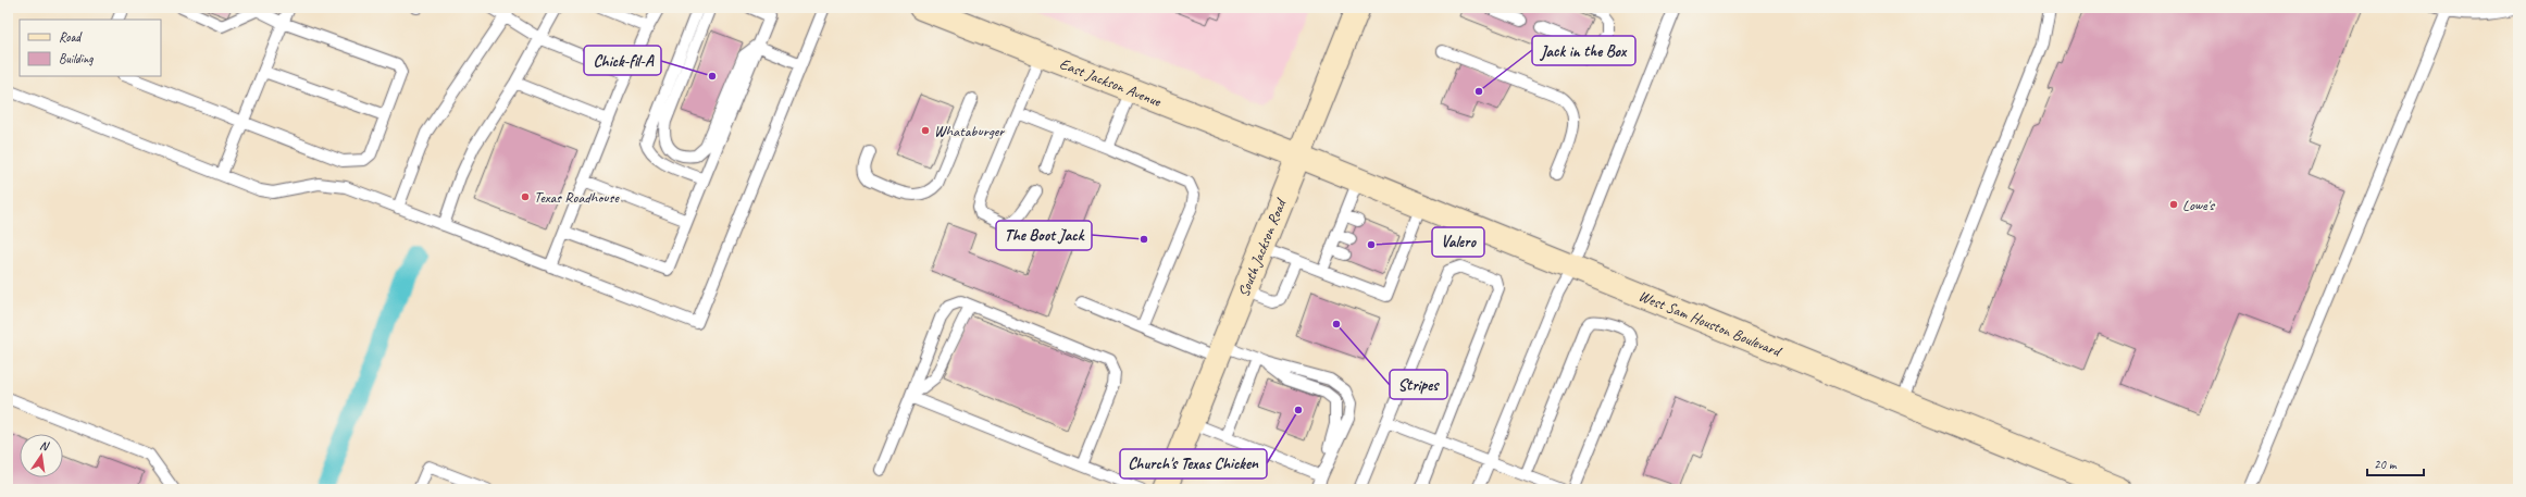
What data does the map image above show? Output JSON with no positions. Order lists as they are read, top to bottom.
{
  "streets": {
    "street": ["East Jackson Avenue", "South Jackson Road", "West Sam Houston Boulevard"]
  },
  "crossings": [
    ["East Jackson Avenue", "South Jackson Road"],
    ["East Jackson Avenue", "West Sam Houston Boulevard"],
    ["South Jackson Road", "West Sam Houston Boulevard"]
  ],
  "places": [
    "Chick-fil-A",
    "Jack in the Box",
    "Whataburger",
    "Texas Roadhouse",
    "Lowe's",
    "The Boot Jack",
    "Valero",
    "Stripes",
    "Church's Texas Chicken"
  ],
  "legend": ["Road", "Building"],
  "scale_bar": "20 m",
  "north": "top"
}
